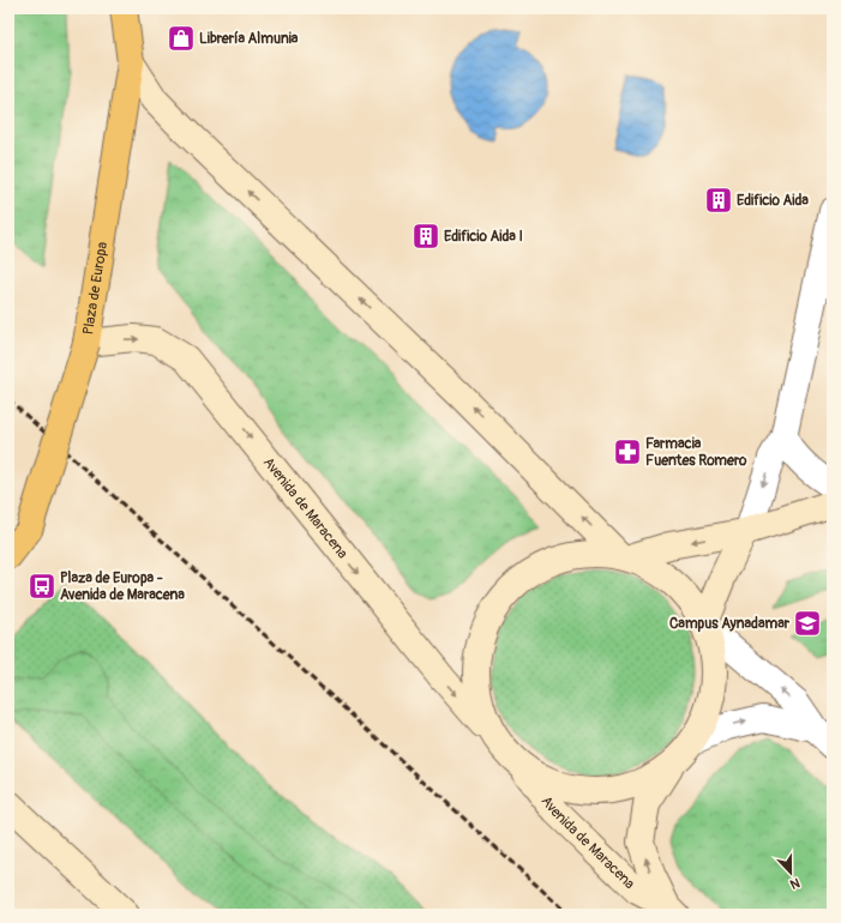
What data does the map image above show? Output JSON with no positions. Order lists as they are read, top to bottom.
{
  "streets": {
    "main road": ["Plaza de Europa", "Avenida de Maracena"]
  },
  "crossings": [
    ["Plaza de Europa", "Avenida de Maracena"]
  ],
  "places": {
    "shop": ["Librería Almunia"],
    "building": ["Edificio Aida", "Edificio Aida I"],
    "pharmacy": ["Farmacia Fuentes Romero"],
    "bus stop": ["Plaza de Europa - Avenida de Maracena"],
    "school or university": ["Campus Aynadamar"]
  },
  "north": "bottom"
}
